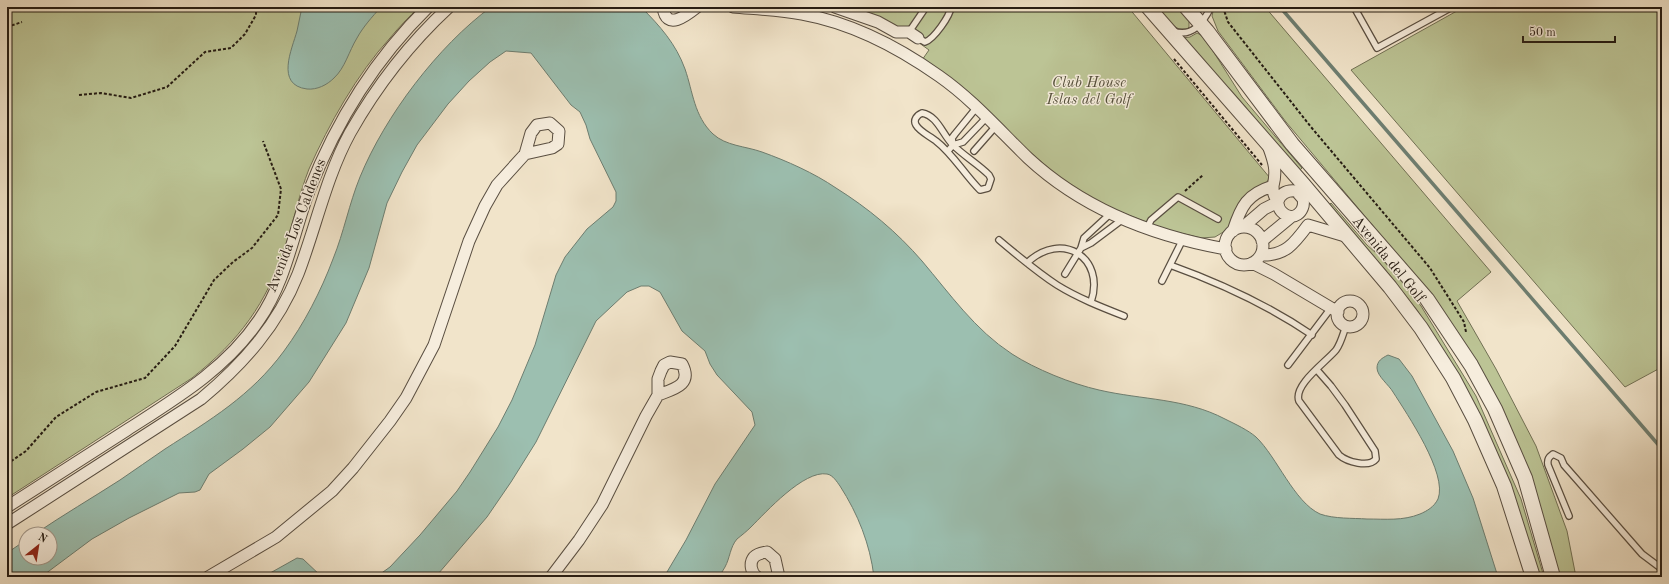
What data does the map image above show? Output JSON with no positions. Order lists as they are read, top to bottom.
{
  "streets": {
    "street": ["Avenida Los Caldenes", "Avenida del Golf"]
  },
  "parks": ["Club House Islas del Golf"],
  "scale_bar": "50 m",
  "north": "top right"
}
